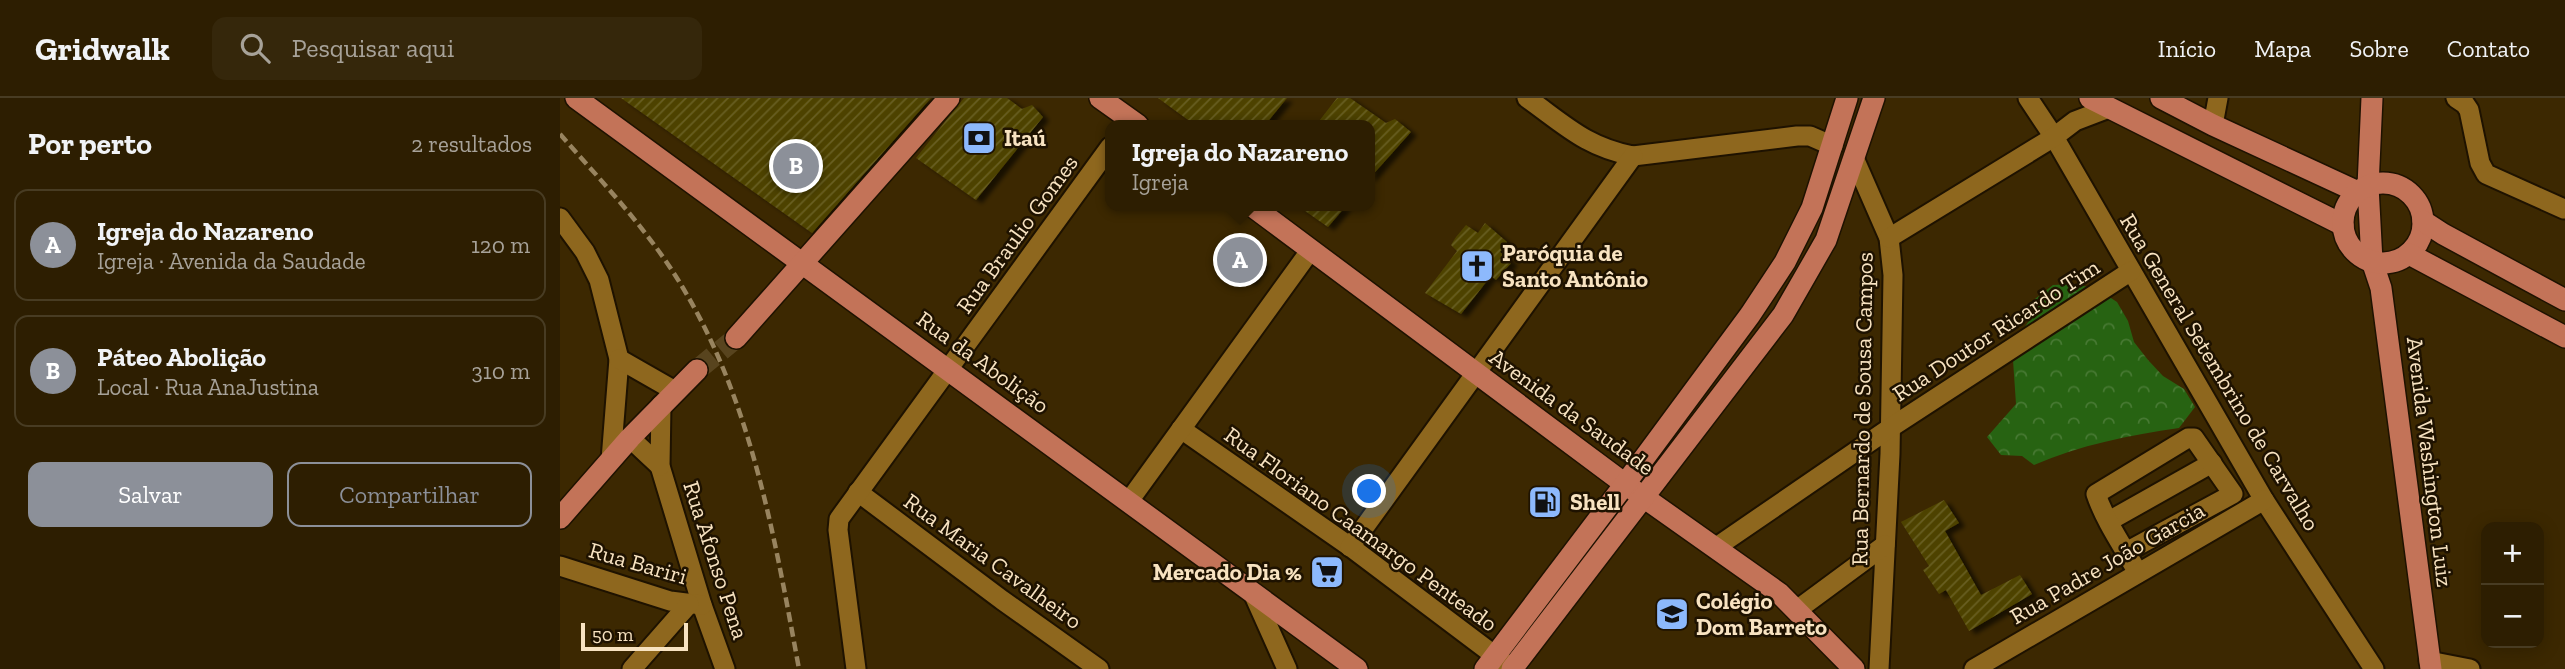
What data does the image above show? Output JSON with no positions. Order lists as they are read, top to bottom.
{
  "streets": {
    "main road": ["Rua da Abolição", "Avenida da Saudade", "Avenida Washington Luiz"],
    "street": [
      "Rua Braulio Gomes",
      "Rua Doutor Ricardo Tim",
      "Rua General Setembrino de Carvalho",
      "Rua Bernardo de Sousa Campos",
      "Rua Floriano Caamargo Penteado",
      "Rua Afonso Pena",
      "Rua Maria Cavalheiro",
      "Rua Bariri",
      "Rua Padre João Garcia"
    ]
  },
  "crossings": [
    ["Rua Braulio Gomes", "Rua da Abolição"],
    ["Rua Braulio Gomes", "Rua Maria Cavalheiro"],
    ["Rua Doutor Ricardo Tim", "Rua General Setembrino de Carvalho"],
    ["Rua Doutor Ricardo Tim", "Rua Bernardo de Sousa Campos"],
    ["Rua Doutor Ricardo Tim", "Avenida da Saudade"],
    ["Rua General Setembrino de Carvalho", "Rua Padre João Garcia"],
    ["Rua Afonso Pena", "Rua Bariri"]
  ],
  "places": {
    "bank": ["Itaú"],
    "church": ["Paróquia de Santo Antônio"],
    "fuel station": ["Shell"],
    "supermarket": ["Mercado Dia %"],
    "school or university": ["Colégio Dom Barreto"]
  },
  "scale_bar": "50 m",
  "page": {
    "header": "Gridwalk",
    "search": "Pesquisar aqui",
    "nav": [
      "Início",
      "Mapa",
      "Sobre",
      "Contato"
    ],
    "heading": ["Por perto", "2 resultados"],
    "popup": ["Igreja do Nazareno", "Igreja"],
    "pins": ["B", "A"],
    "list": [
      {
        "mark": "A",
        "name": "Igreja do Nazareno",
        "note": "Igreja · Avenida da Saudade",
        "value": "120 m"
      },
      {
        "mark": "B",
        "name": "Páteo Abolição",
        "note": "Local · Rua AnaJustina",
        "value": "310 m"
      }
    ],
    "buttons": ["Salvar", "Compartilhar"],
    "map_buttons": ["+", "−"],
    "scale": "50 m"
  }
}
